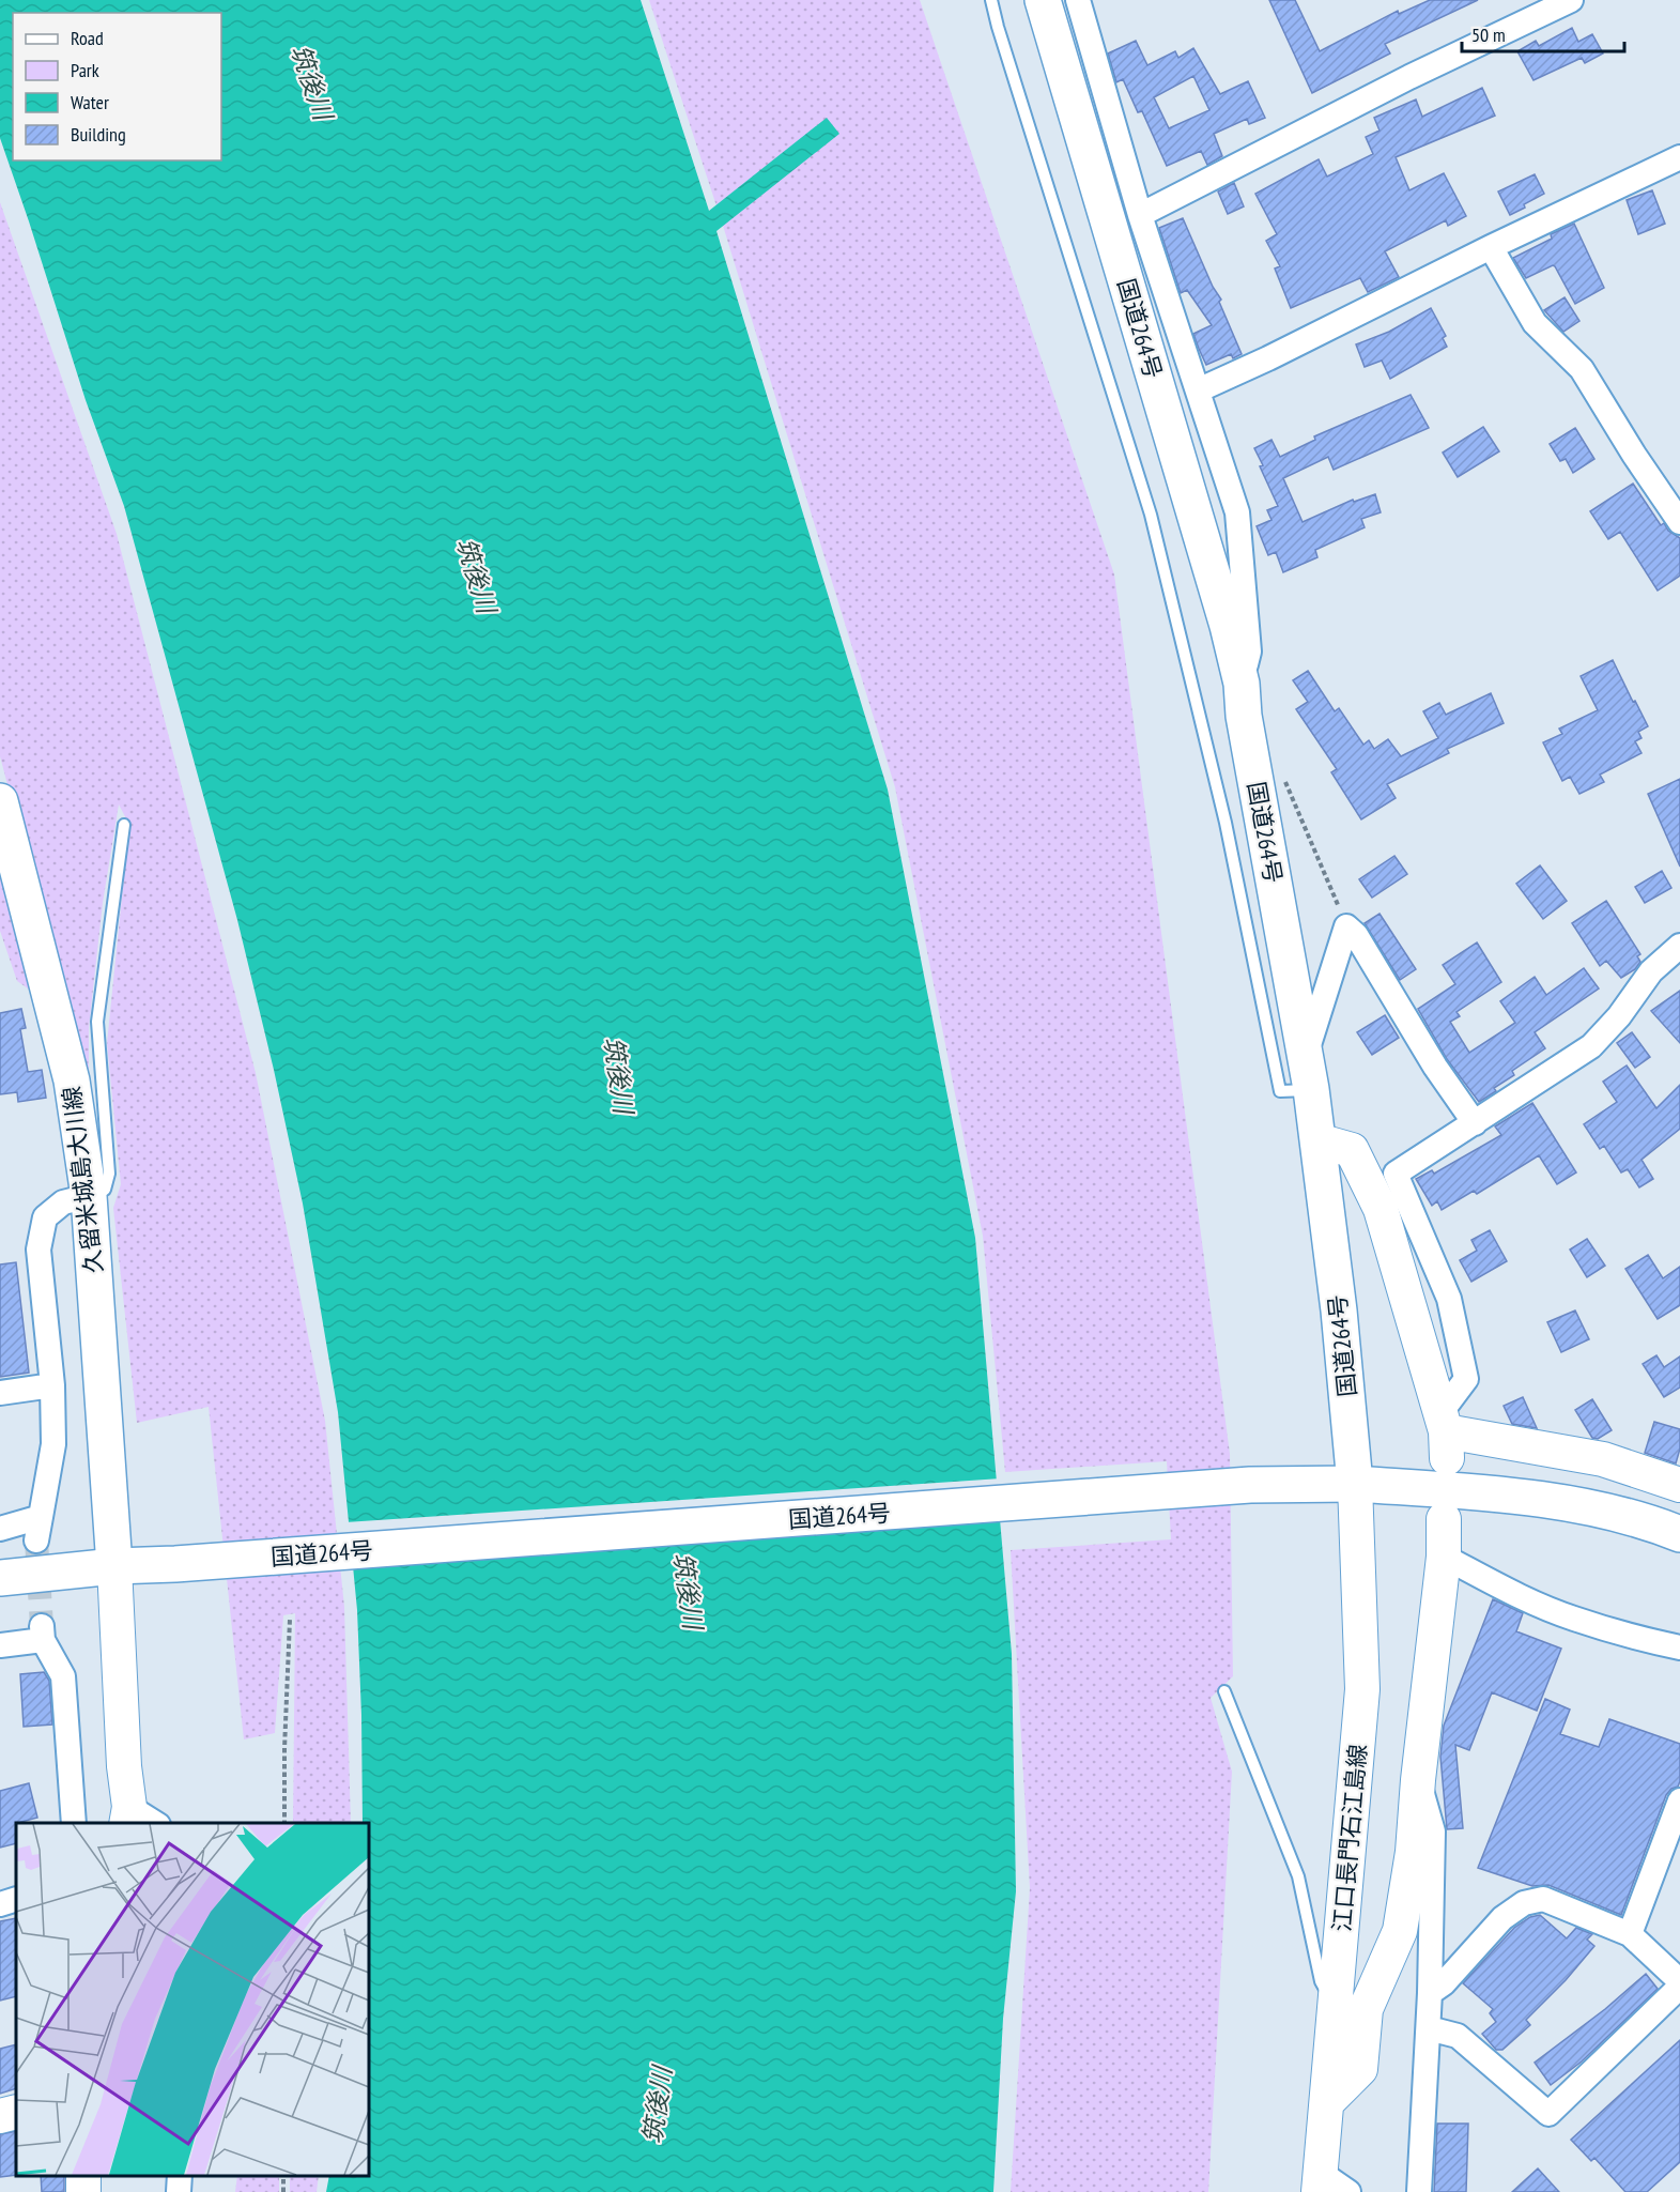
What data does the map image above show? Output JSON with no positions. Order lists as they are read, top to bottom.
{
  "streets": {
    "main road": ["国道264号", "久留米城島大川線"],
    "street": ["江口長門石江島線"]
  },
  "crossings": [
    ["国道264号", "久留米城島大川線"],
    ["国道264号", "江口長門石江島線"]
  ],
  "water": ["筑後川"],
  "legend": [
    "Road",
    "Park",
    "Water",
    "Building"
  ],
  "scale_bar": "50 m"
}
